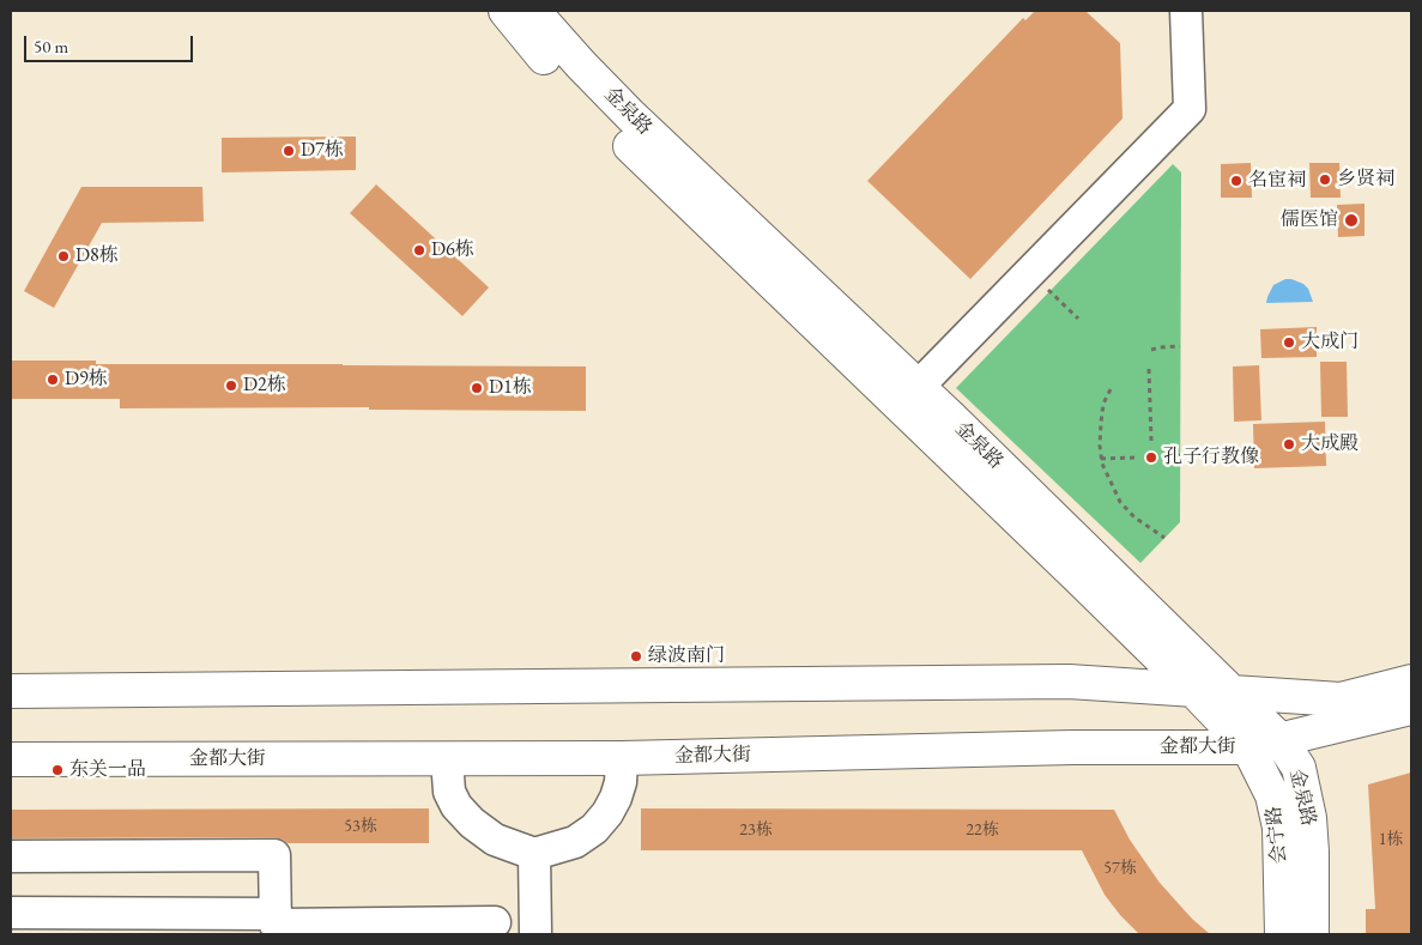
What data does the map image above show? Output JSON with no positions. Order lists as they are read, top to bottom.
{
  "streets": {
    "main road": ["金泉路", "金都大街", "会宁路"]
  },
  "crossings": [
    ["金泉路", "金都大街"],
    ["金泉路", "会宁路"],
    ["金都大街", "会宁路"]
  ],
  "places": [
    "D7栋",
    "乡贤祠",
    "名宦祠",
    "儒医馆",
    "D6栋",
    "D8栋",
    "大成门",
    "D9栋",
    "D2栋",
    "D1栋",
    "大成殿",
    "孔子行教像",
    "绿波南门",
    "东关一品"
  ],
  "house_numbers": [
    "53栋",
    "23栋",
    "22栋",
    "1栋",
    "57栋"
  ],
  "scale_bar": "50 m"
}
